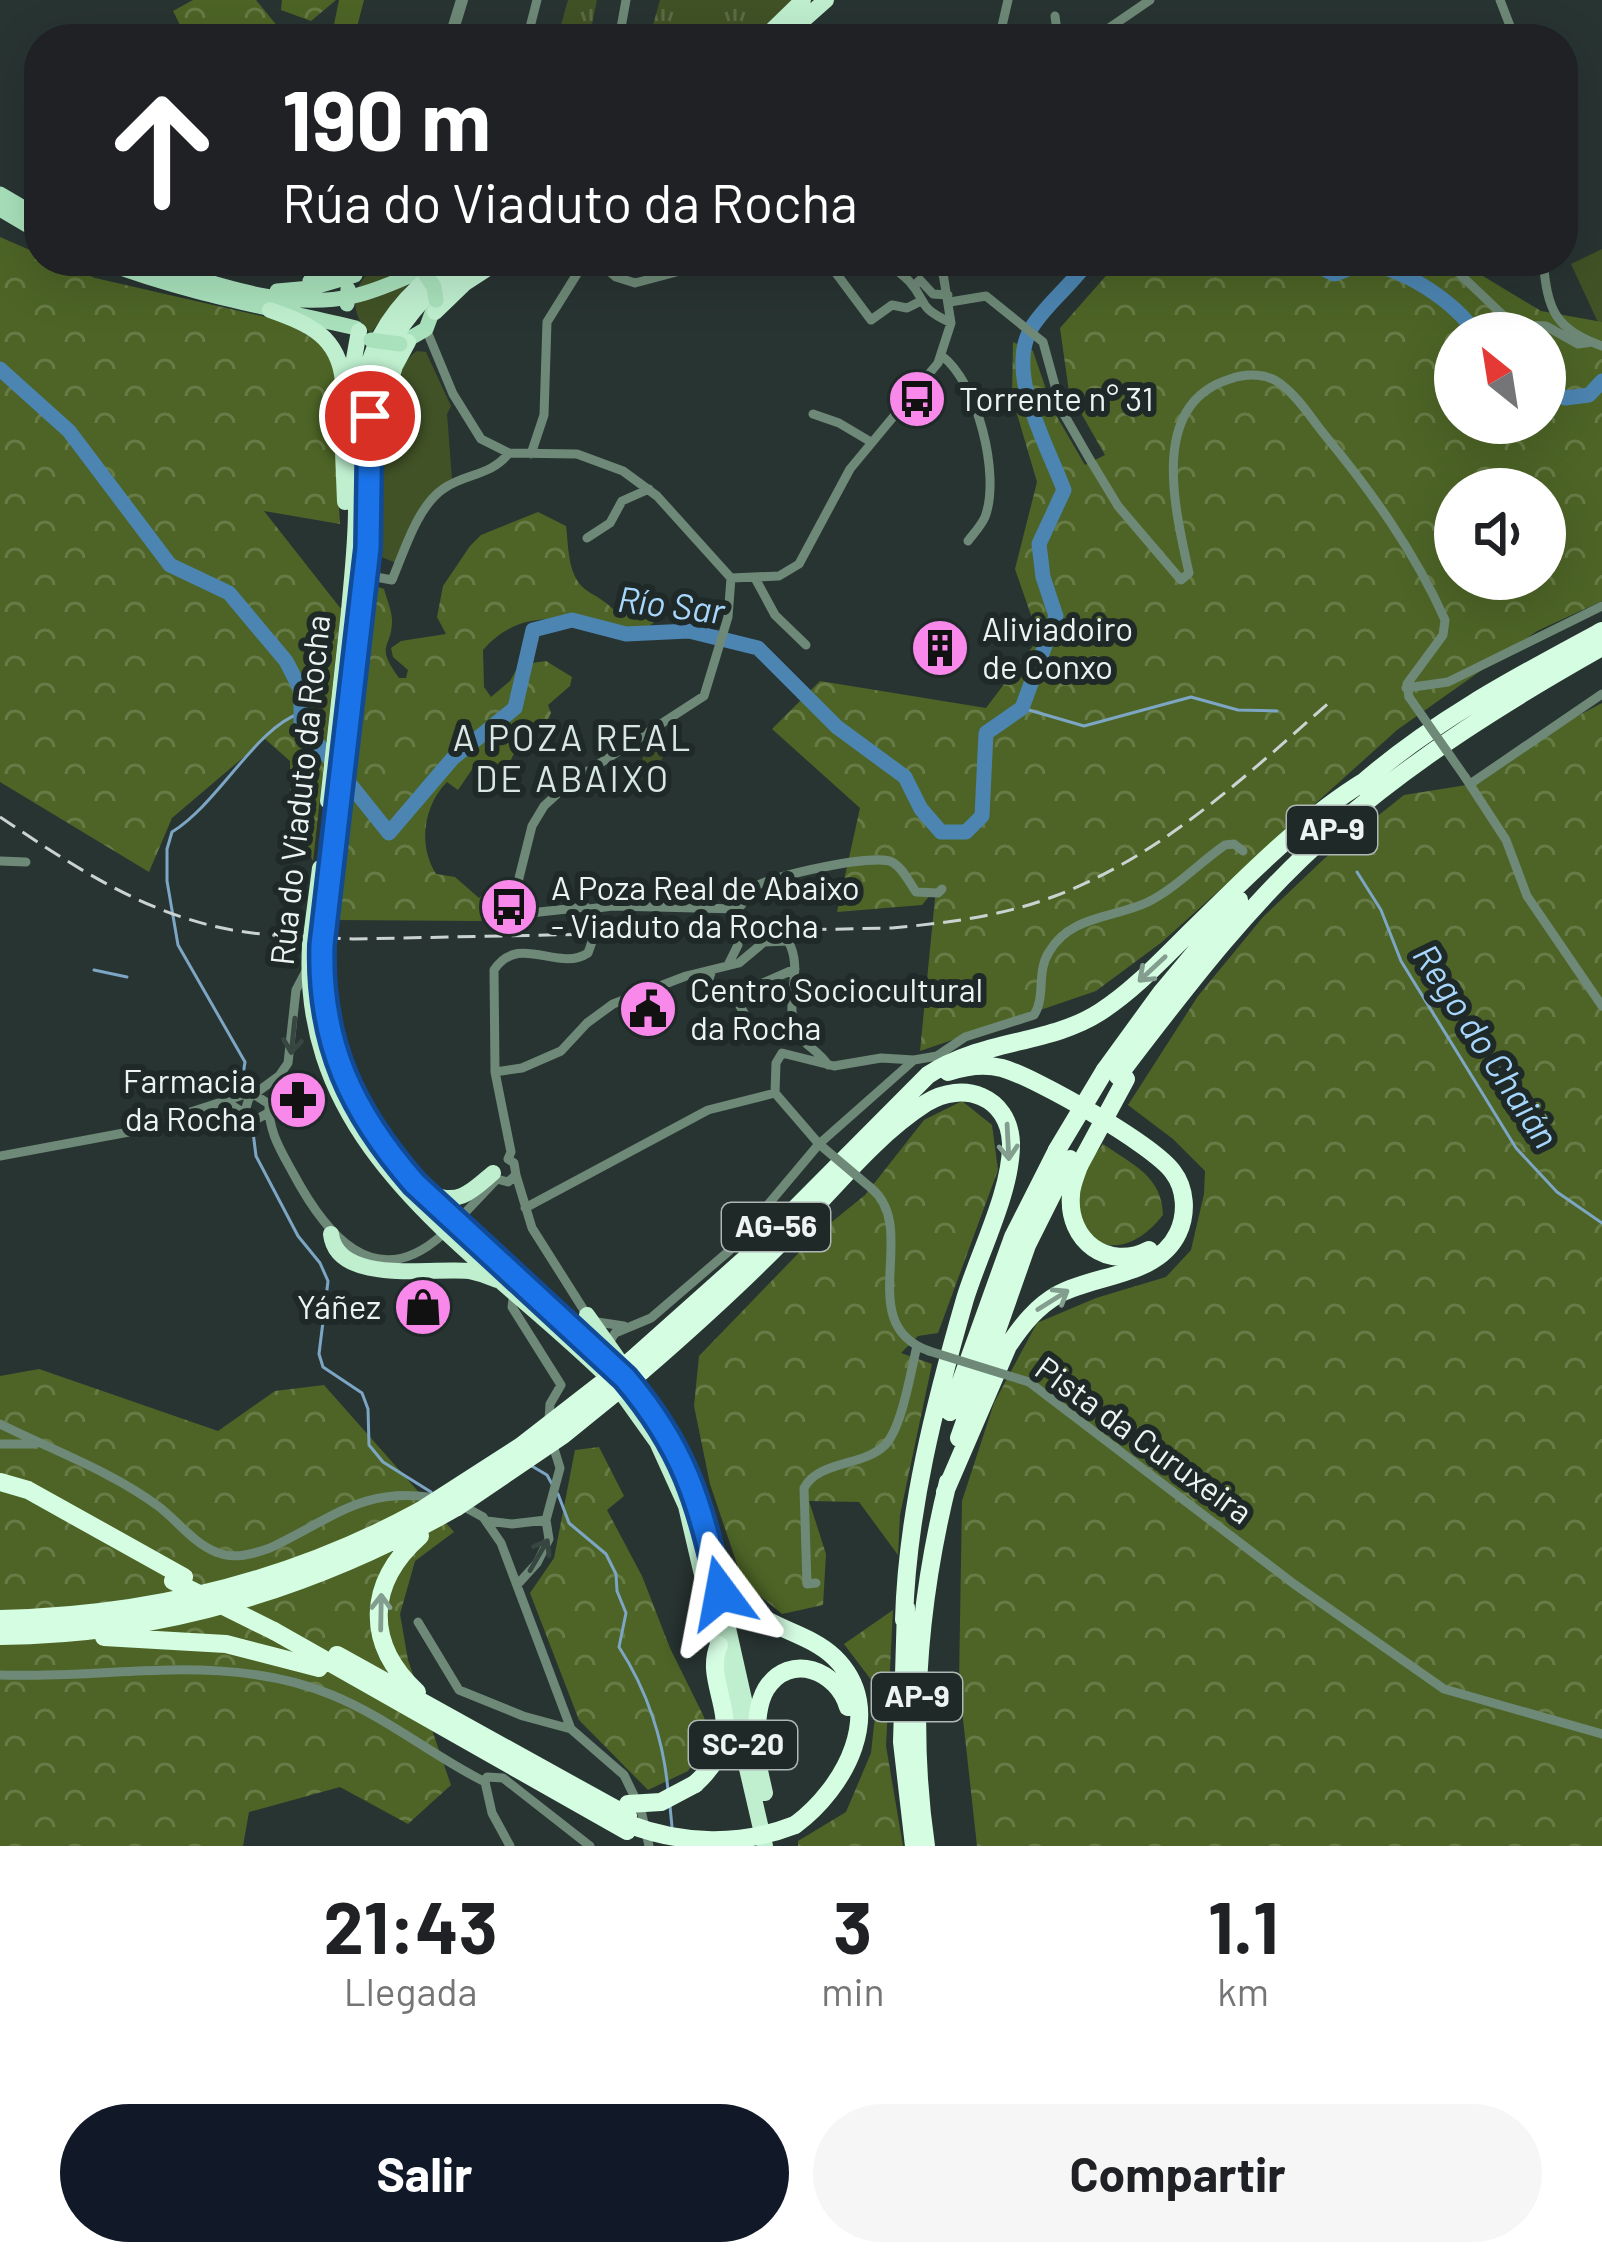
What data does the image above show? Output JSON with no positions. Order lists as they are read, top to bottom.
{
  "streets": {
    "highway": [
      "Rúa do Viaduto da Rocha",
      "AP-9",
      "AG-56",
      "SC-20"
    ],
    "street": ["Pista da Curuxeira"]
  },
  "crossings": [
    ["Rúa do Viaduto da Rocha", "AG-56"],
    ["Rúa do Viaduto da Rocha", "SC-20"],
    ["AG-56", "SC-20"]
  ],
  "districts": ["A POZA REAL DE ABAIXO"],
  "water": ["Río Sar", "Rego do Chaián"],
  "places": {
    "bus stop": ["Torrente n° 31", "A Poza Real de Abaixo - Viaduto da Rocha"],
    "building": ["Aliviadoiro de Conxo"],
    "public building": ["Centro Sociocultural da Rocha"],
    "pharmacy": ["Farmacia da Rocha"],
    "shop": ["Yáñez"]
  },
  "north": "top left",
  "page": {
    "turn": ["190 m", "Rúa do Viaduto da Rocha"],
    "eta": [
      "21:43",
      "Llegada",
      "3",
      "min",
      "1.1",
      "km"
    ],
    "buttons": ["Salir", "Compartir"]
  }
}
